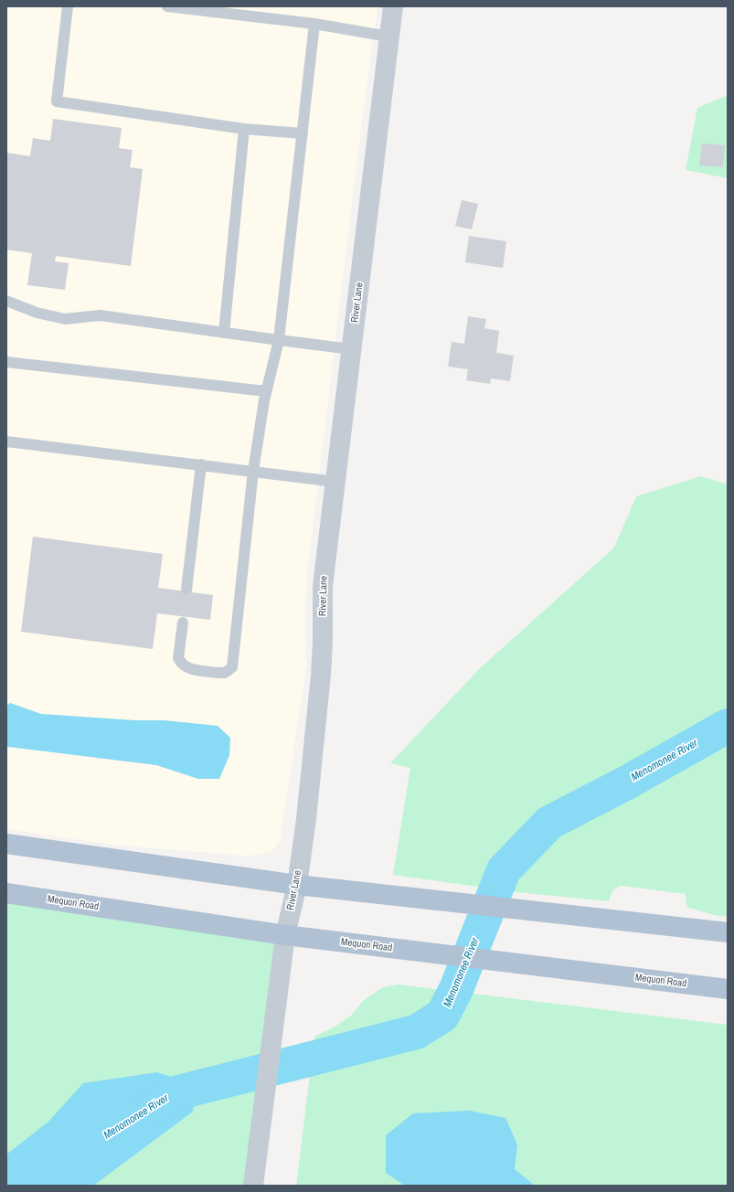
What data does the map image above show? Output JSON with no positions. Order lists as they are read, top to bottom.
{
  "streets": {
    "main road": ["Mequon Road"],
    "street": ["River Lane"]
  },
  "crossings": [
    ["River Lane", "Mequon Road"]
  ],
  "water": ["Menomonee River"]
}
